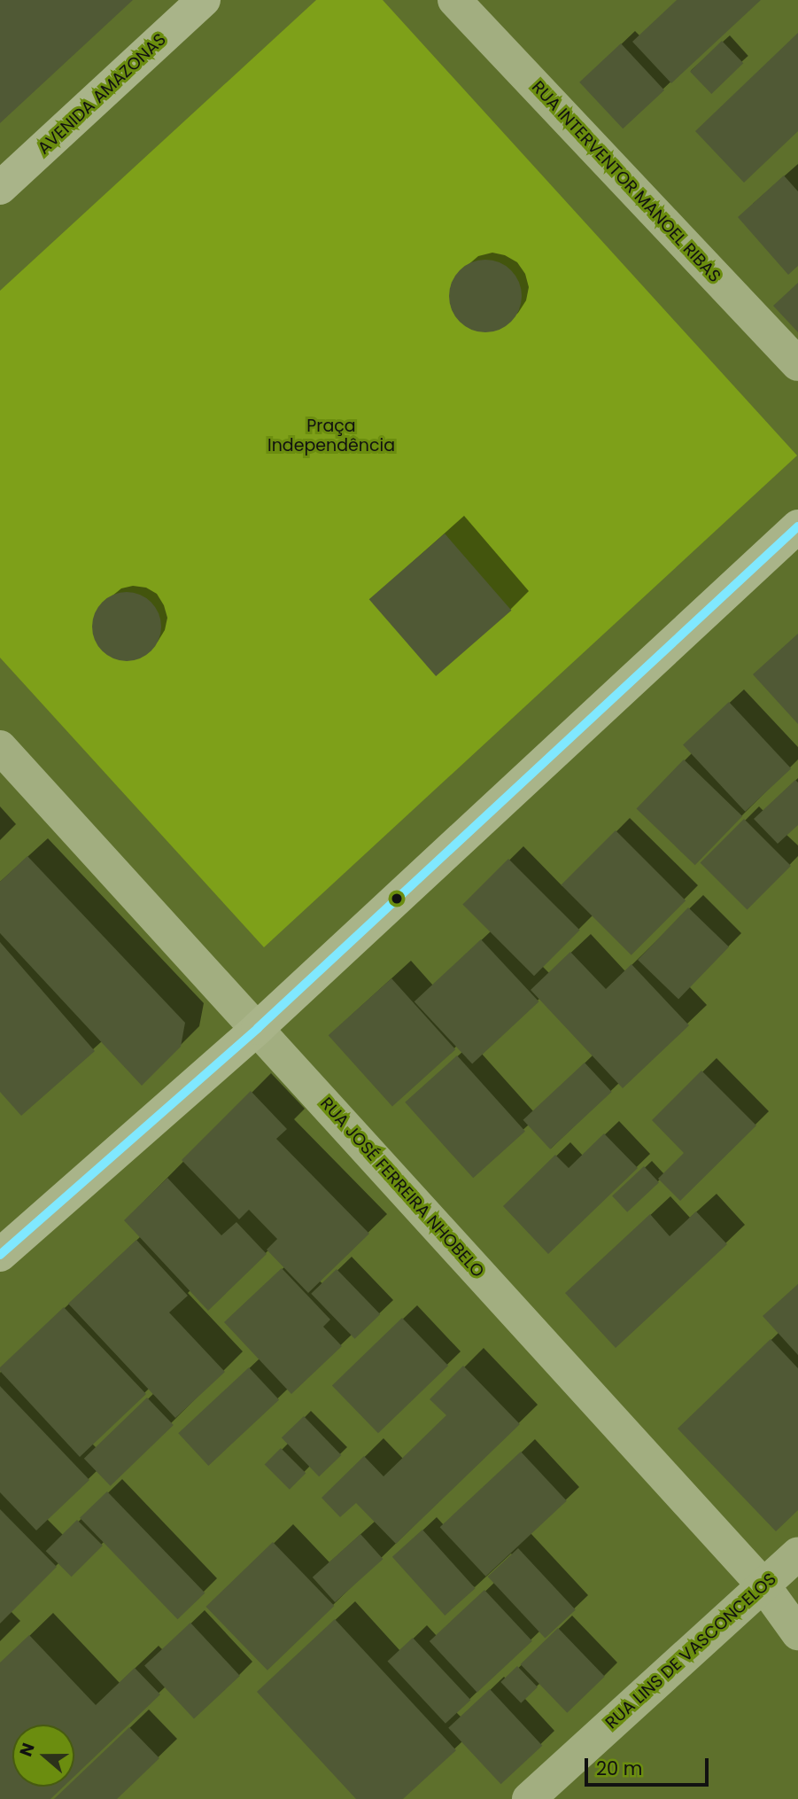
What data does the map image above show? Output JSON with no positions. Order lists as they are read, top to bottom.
{
  "streets": {
    "street": [
      "AVENIDA AMAZONAS",
      "RUA INTERVENTOR MANOEL RIBAS",
      "RUA JOSÉ FERREIRA NHOBELO",
      "RUA LINS DE VASCONCELOS"
    ]
  },
  "crossings": [
    ["RUA JOSÉ FERREIRA NHOBELO", "RUA LINS DE VASCONCELOS"]
  ],
  "parks": ["Praça Independência"],
  "scale_bar": "20 m",
  "north": "left"
}
